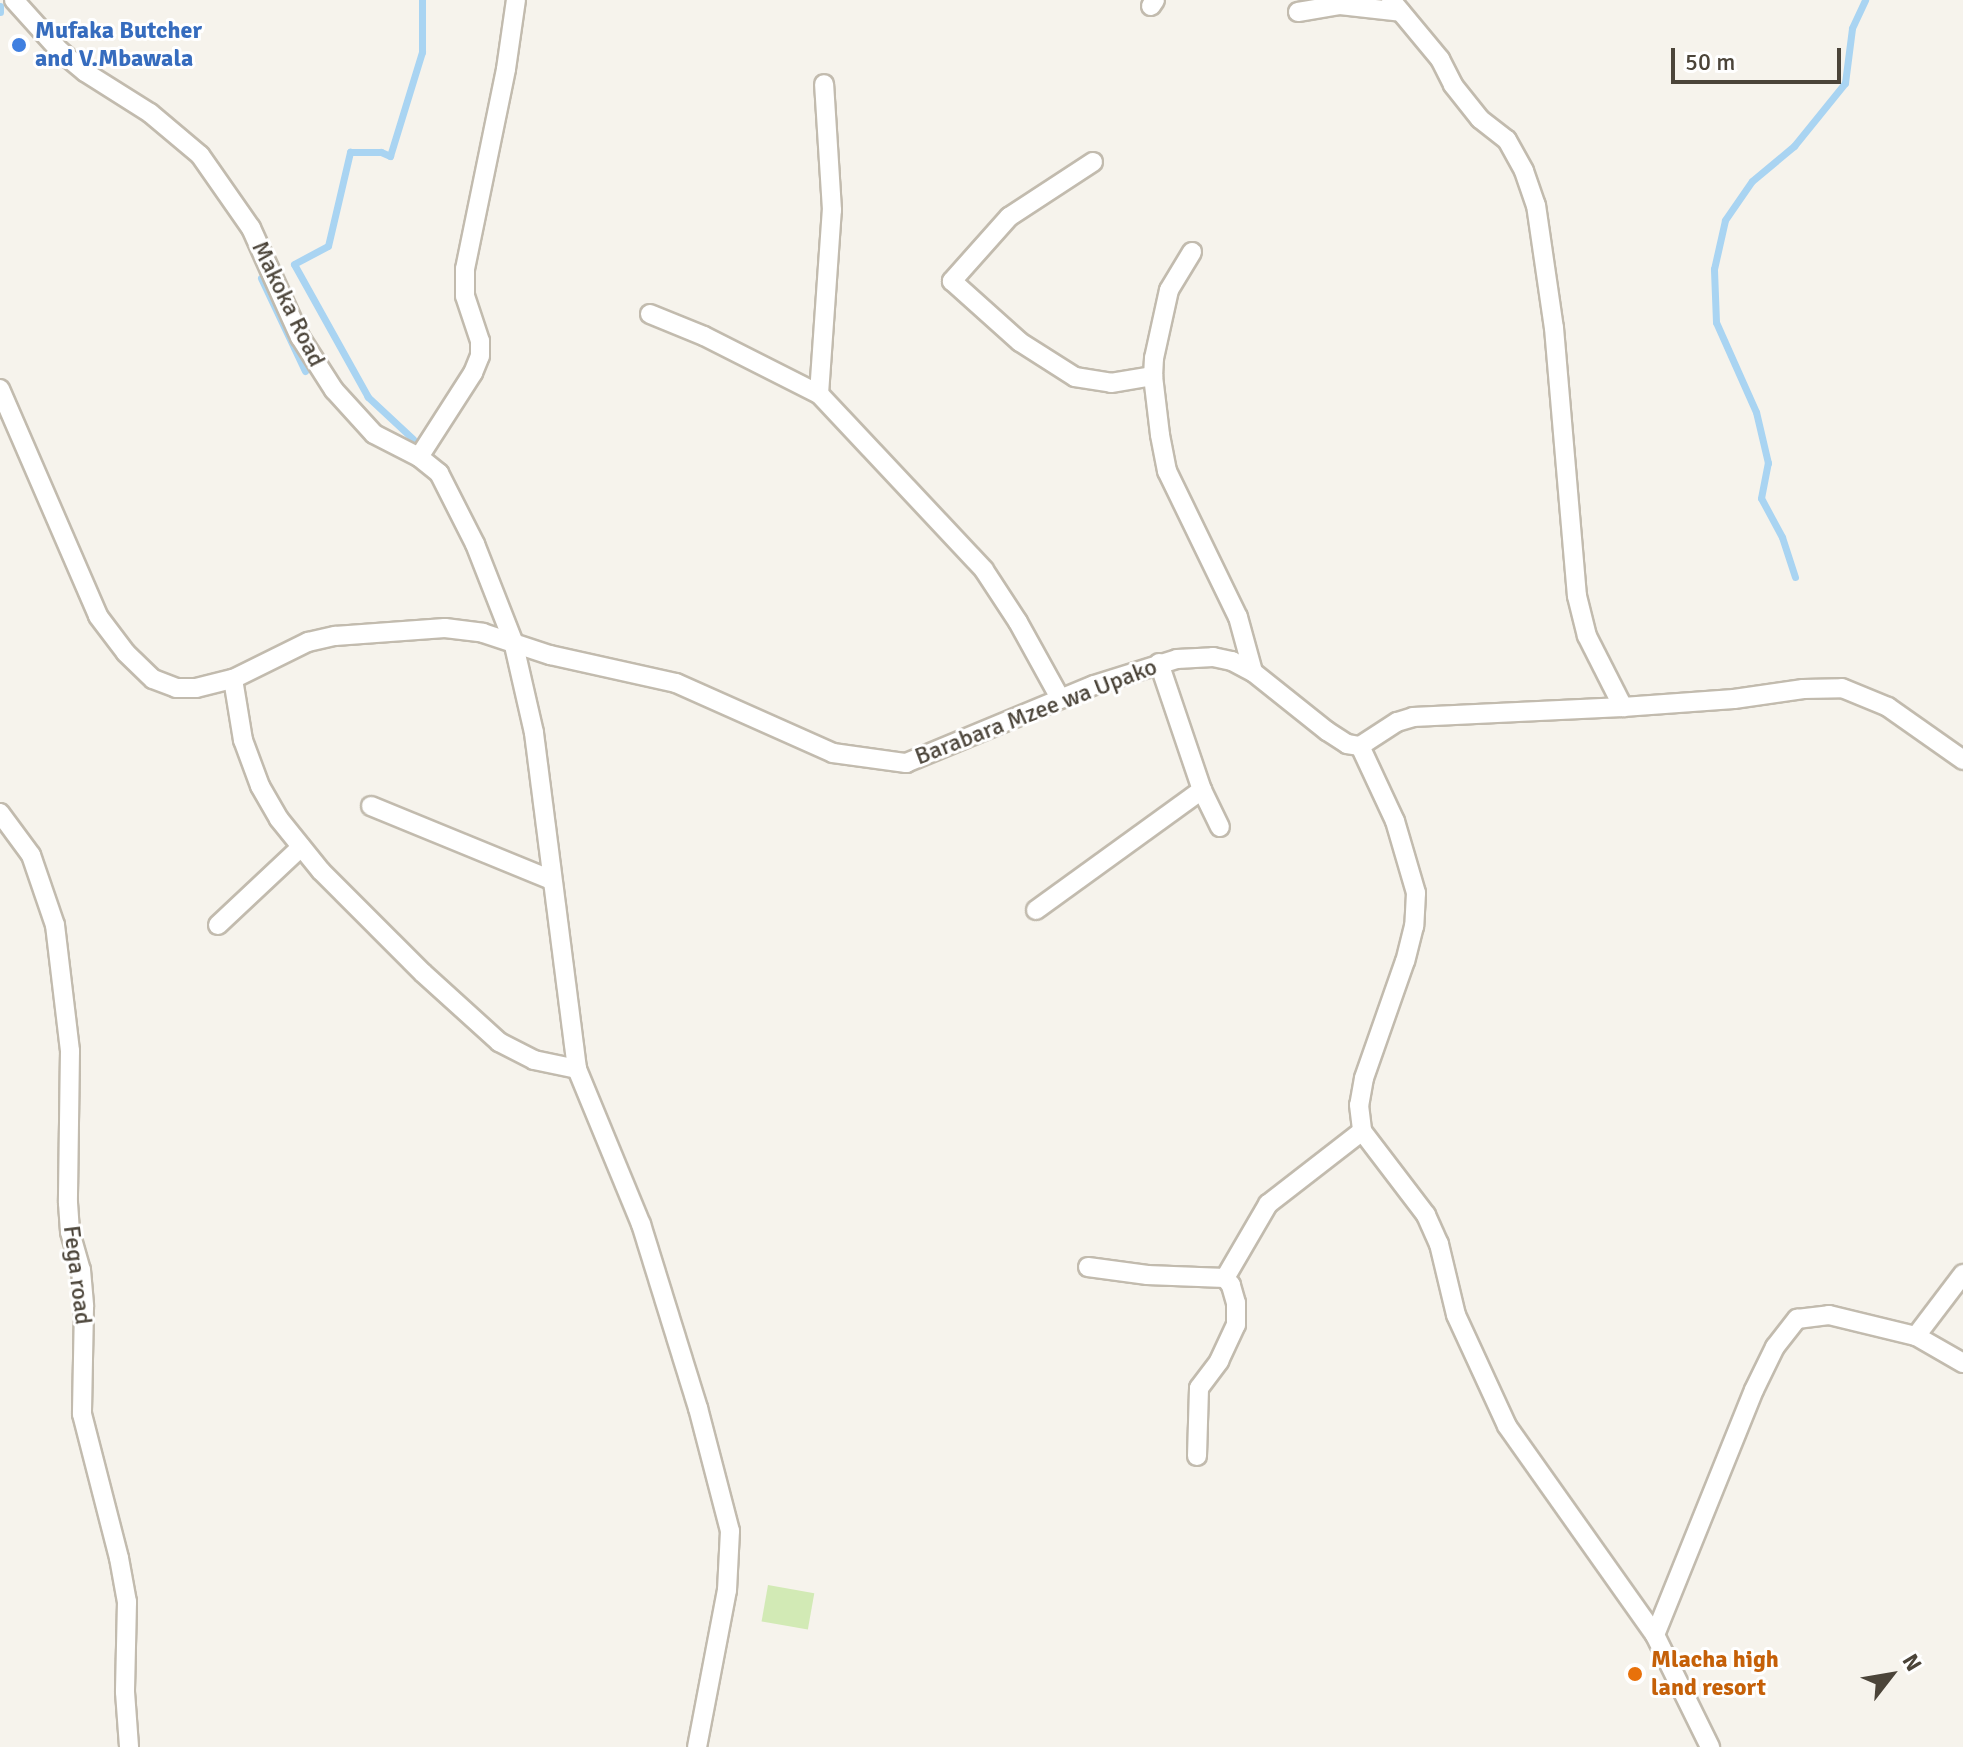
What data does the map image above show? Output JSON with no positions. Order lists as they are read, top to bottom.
{
  "streets": {
    "street": ["Makoka Road", "Barabara Mzee wa Upako", "Fega road"]
  },
  "crossings": [
    ["Makoka Road", "Barabara Mzee wa Upako"]
  ],
  "places": ["Mufaka Butcher and V.Mbawala", "Mlacha high land resort"],
  "scale_bar": "50 m",
  "north": "top right"
}
